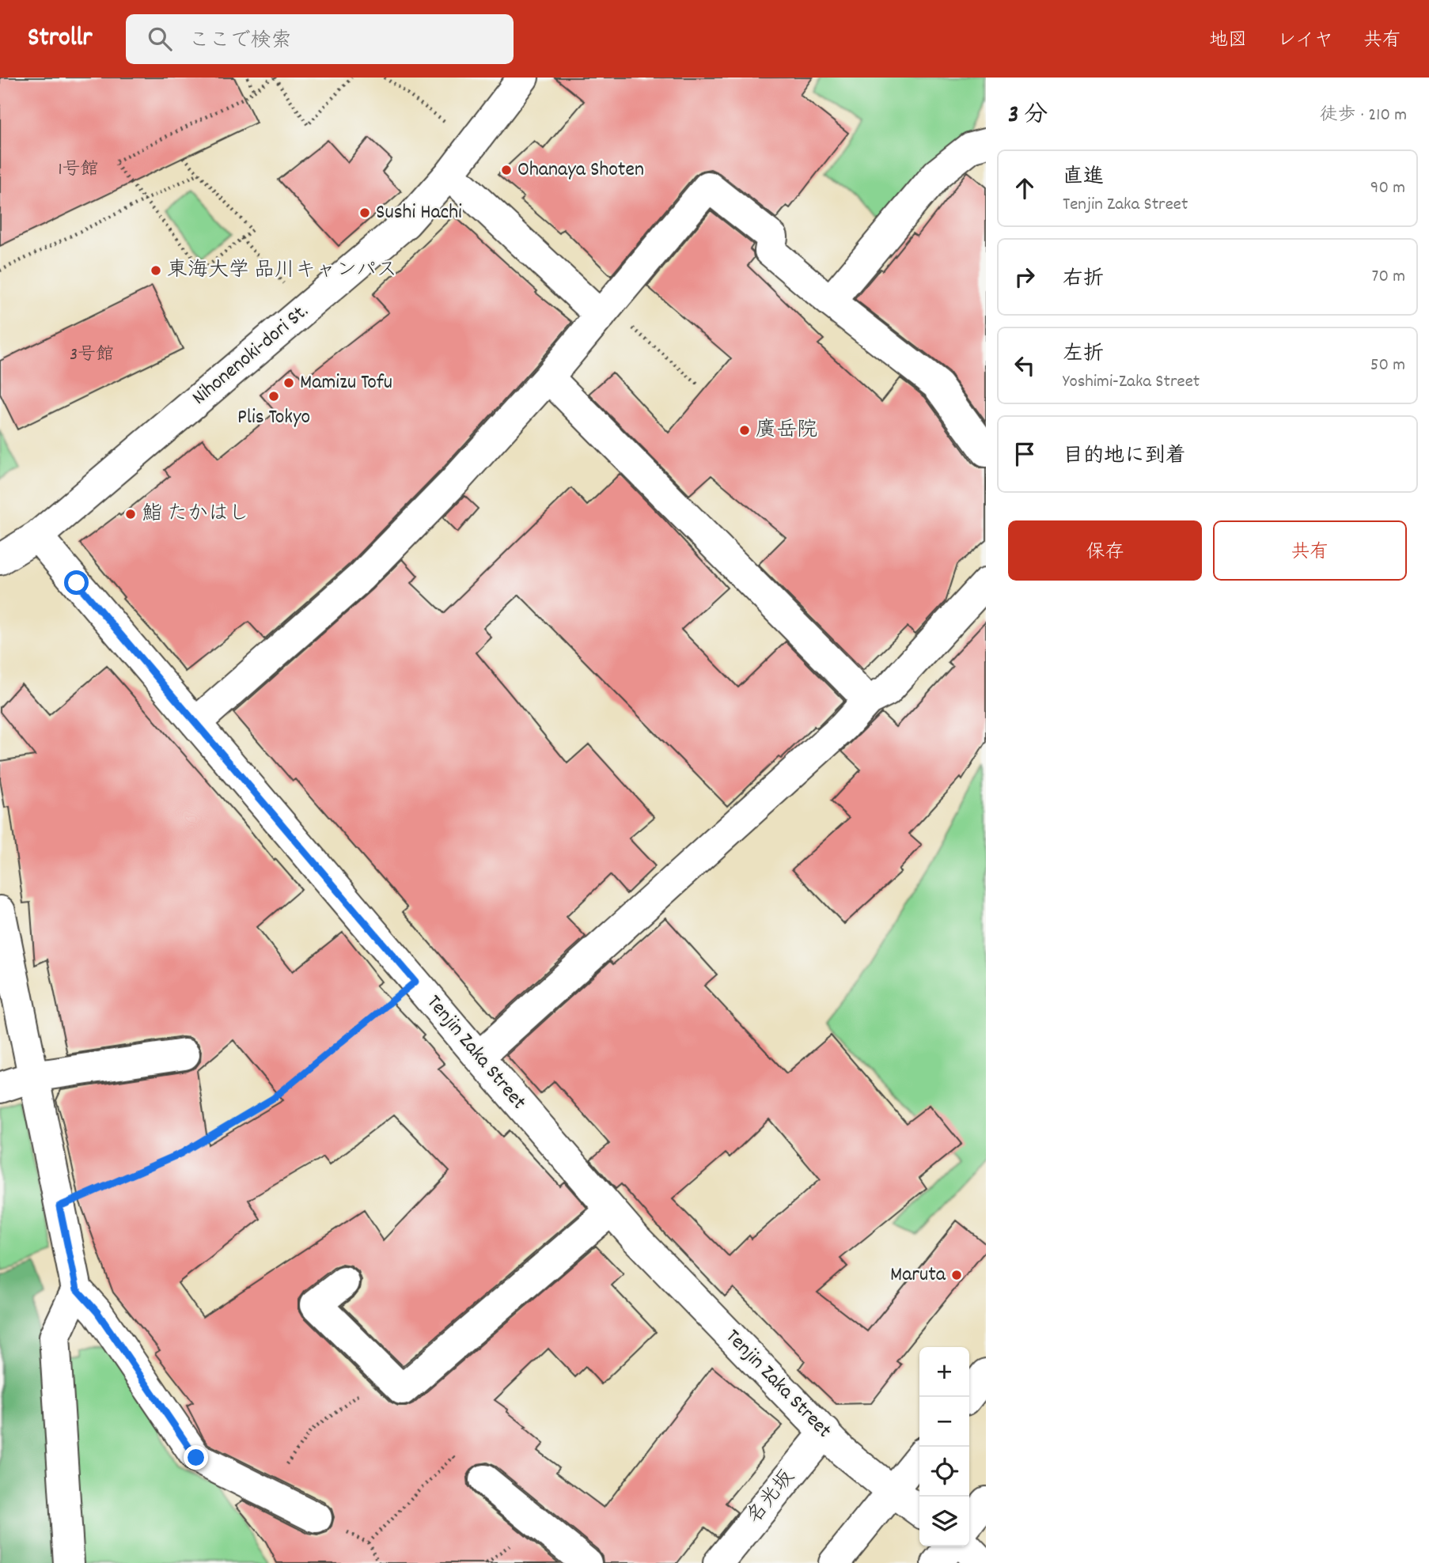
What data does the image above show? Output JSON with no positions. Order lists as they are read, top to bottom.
{
  "streets": {
    "main road": ["Nihonenoki-dori St.", "Tenjin Zaka Street", "名光坂"]
  },
  "crossings": [
    ["Nihonenoki-dori St.", "Tenjin Zaka Street"],
    ["Tenjin Zaka Street", "名光坂"]
  ],
  "places": [
    "Ohanaya Shoten",
    "Sushi Hachi",
    "東海大学 品川キャンパス",
    "Mamizu Tofu",
    "Plis Tokyo",
    "廣岳院",
    "鮨 たかはし",
    "Maruta"
  ],
  "house_numbers": ["1号館", "3号館"],
  "page": {
    "header": "Strollr",
    "search": "ここで検索",
    "nav": ["地図", "レイヤ", "共有"],
    "heading": ["3 分", "徒歩 · 210 m"],
    "list": [
      ["直進", "Tenjin Zaka Street", "90 m"],
      ["右折", "70 m"],
      ["左折", "Yoshimi-Zaka Street", "50 m"],
      "目的地に到着"
    ],
    "buttons": ["保存", "共有"],
    "map_buttons": ["+", "−"]
  }
}
